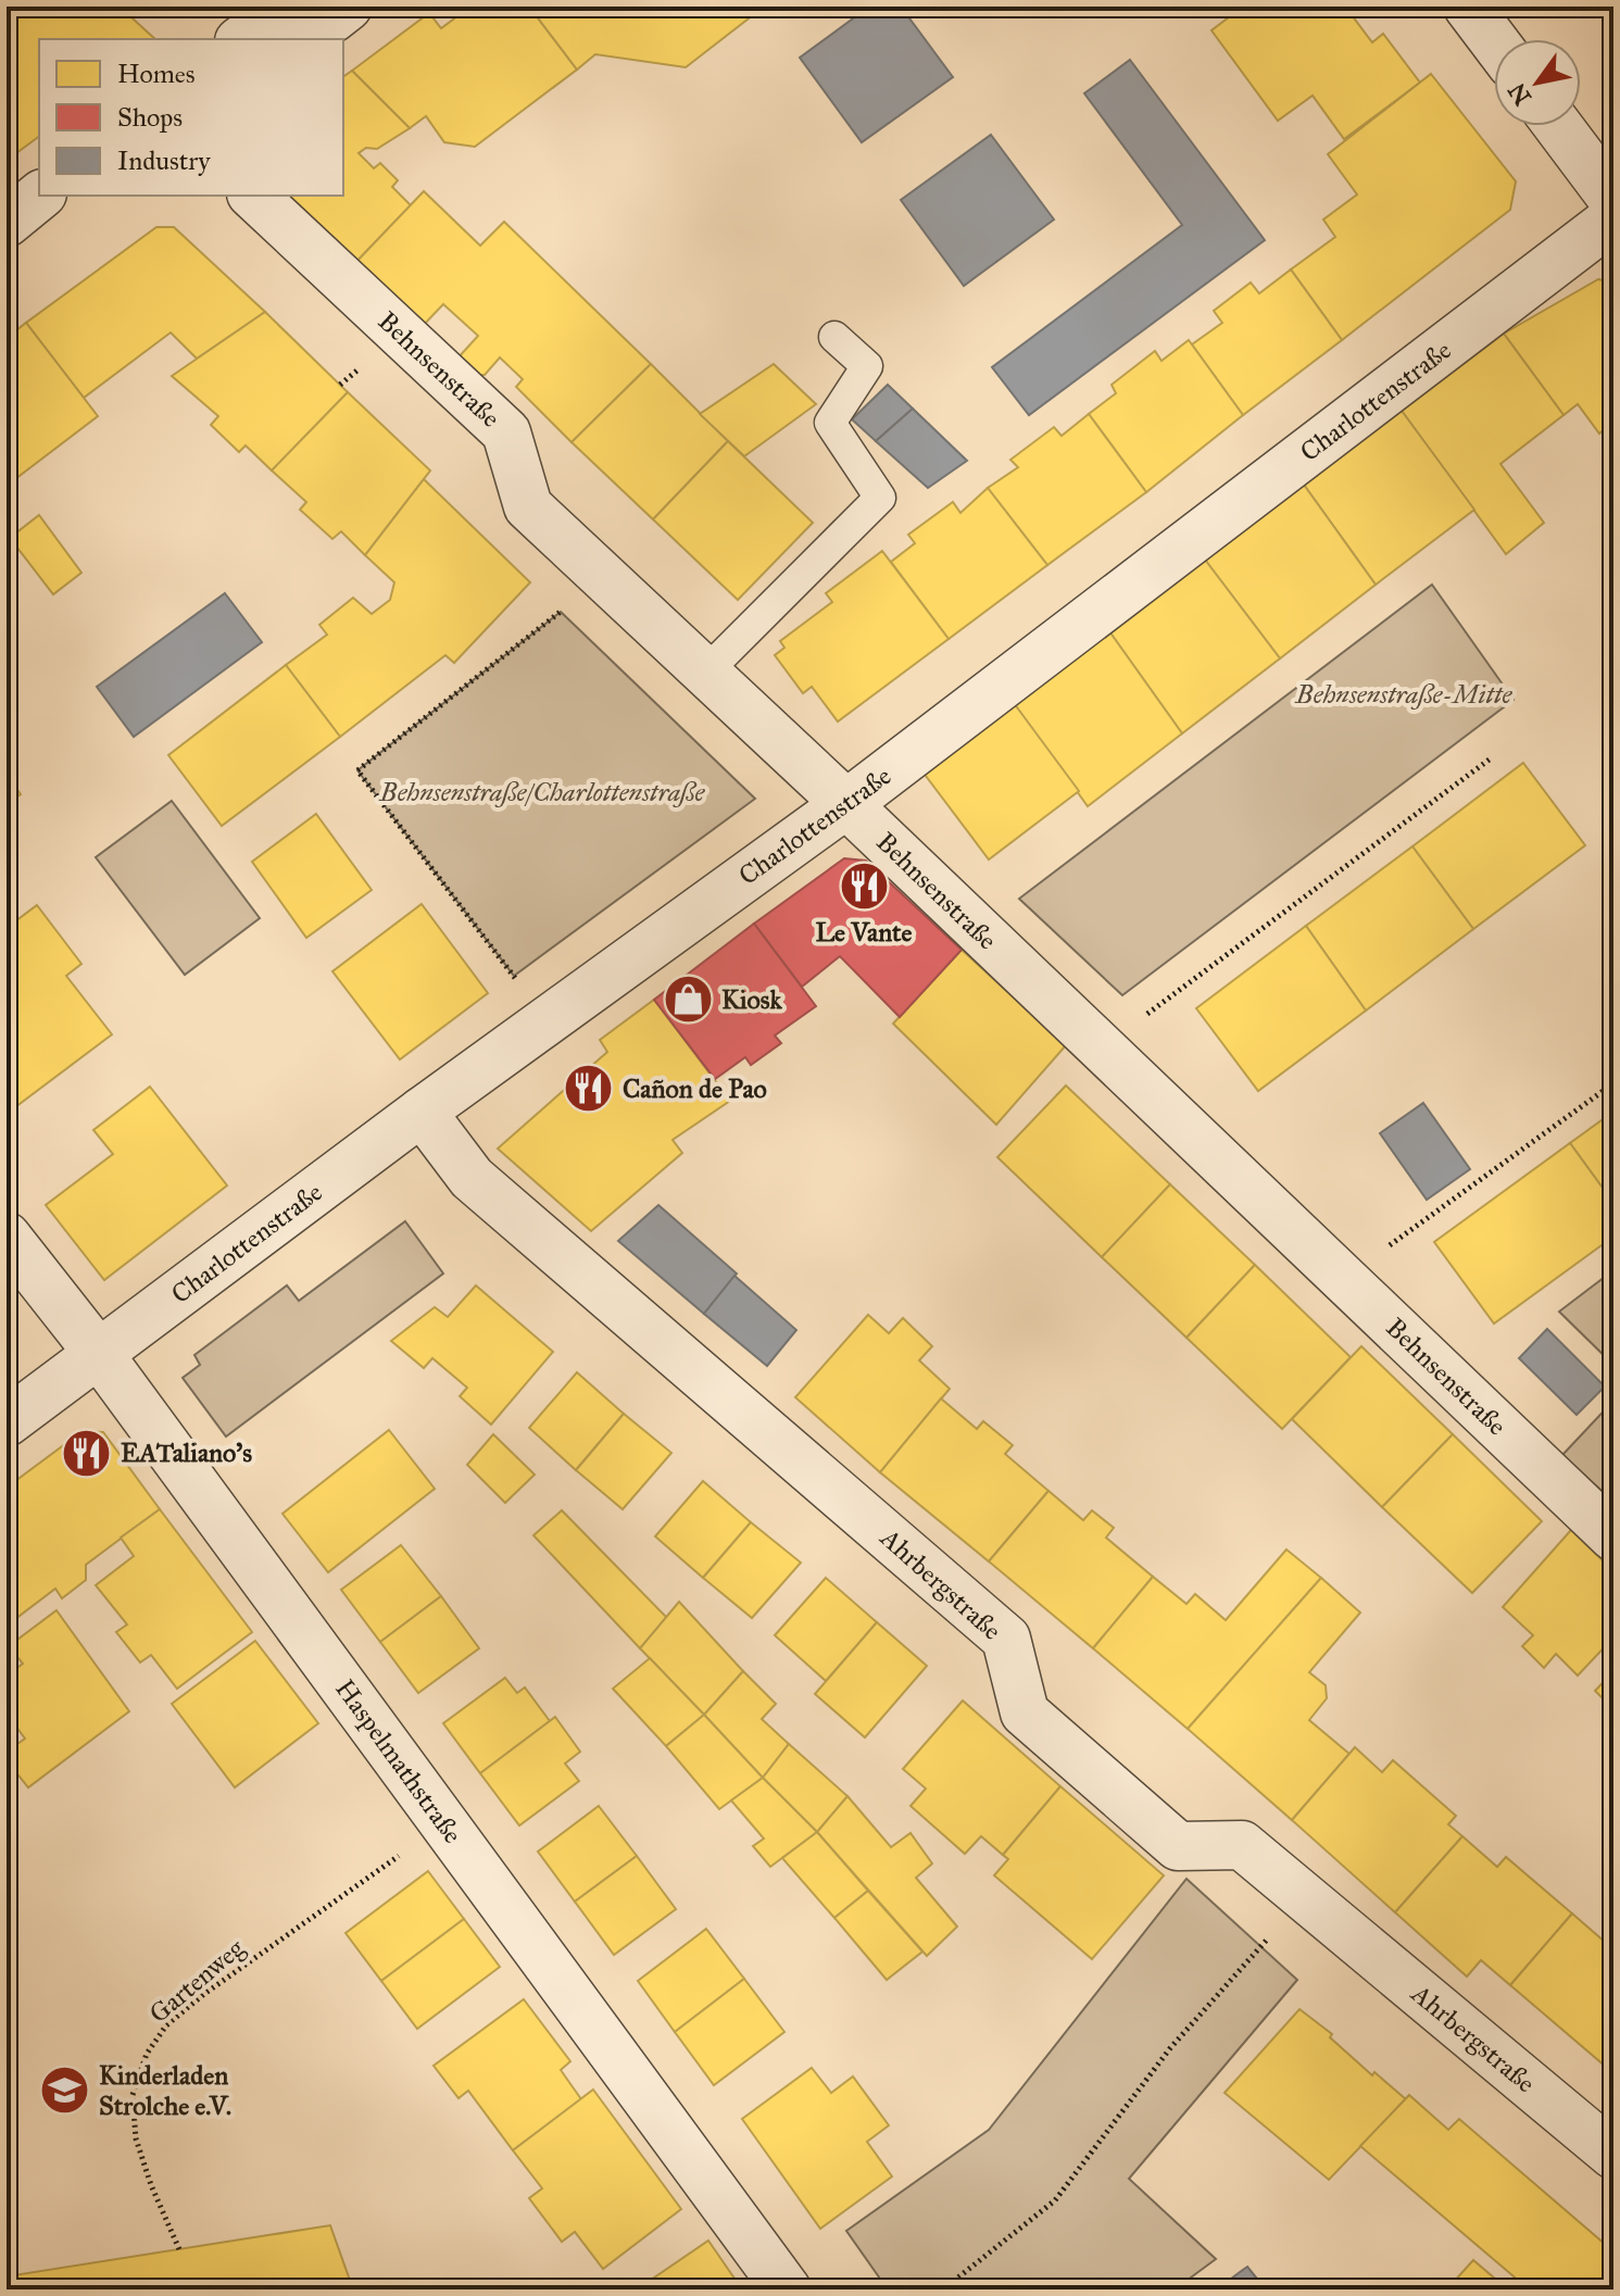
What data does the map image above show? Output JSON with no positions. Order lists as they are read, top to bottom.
{
  "streets": {
    "street": [
      "Behnsenstraße",
      "Charlottenstraße",
      "Ahrbergstraße",
      "Haspelmathstraße"
    ],
    "path": ["Gartenweg"]
  },
  "crossings": [
    ["Behnsenstraße", "Charlottenstraße"],
    ["Charlottenstraße", "Ahrbergstraße"],
    ["Charlottenstraße", "Haspelmathstraße"],
    ["Haspelmathstraße", "Gartenweg"]
  ],
  "parks": ["Behnsenstraße-Mitte", "Behnsenstraße/Charlottenstraße"],
  "places": {
    "restaurant": ["Le Vante", "Cañon de Pao", "EATaliano’s"],
    "shop": ["Kiosk"],
    "school or university": ["Kinderladen Strolche e.V."]
  },
  "legend": ["Homes", "Shops", "Industry"],
  "north": "bottom left"
}
